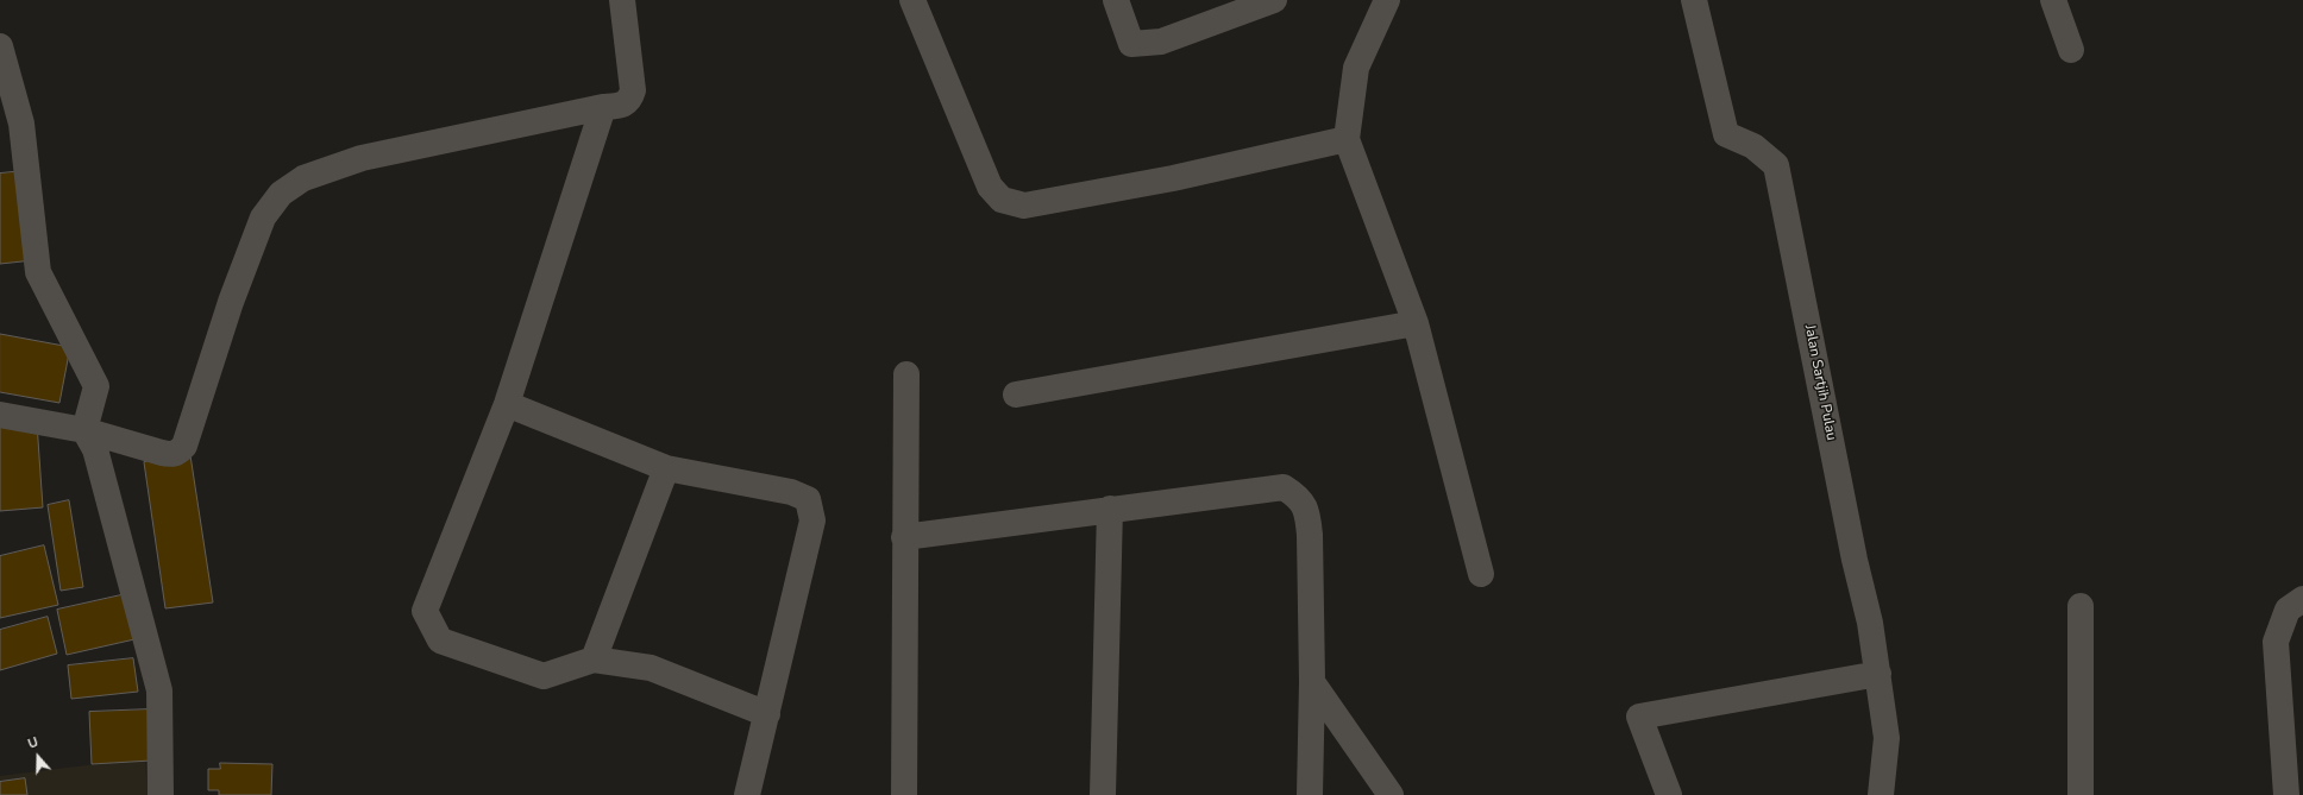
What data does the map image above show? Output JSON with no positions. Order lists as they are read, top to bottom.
{
  "streets": {
    "street": ["Jalan Sartjih Pulau"]
  },
  "north": "top"
}
